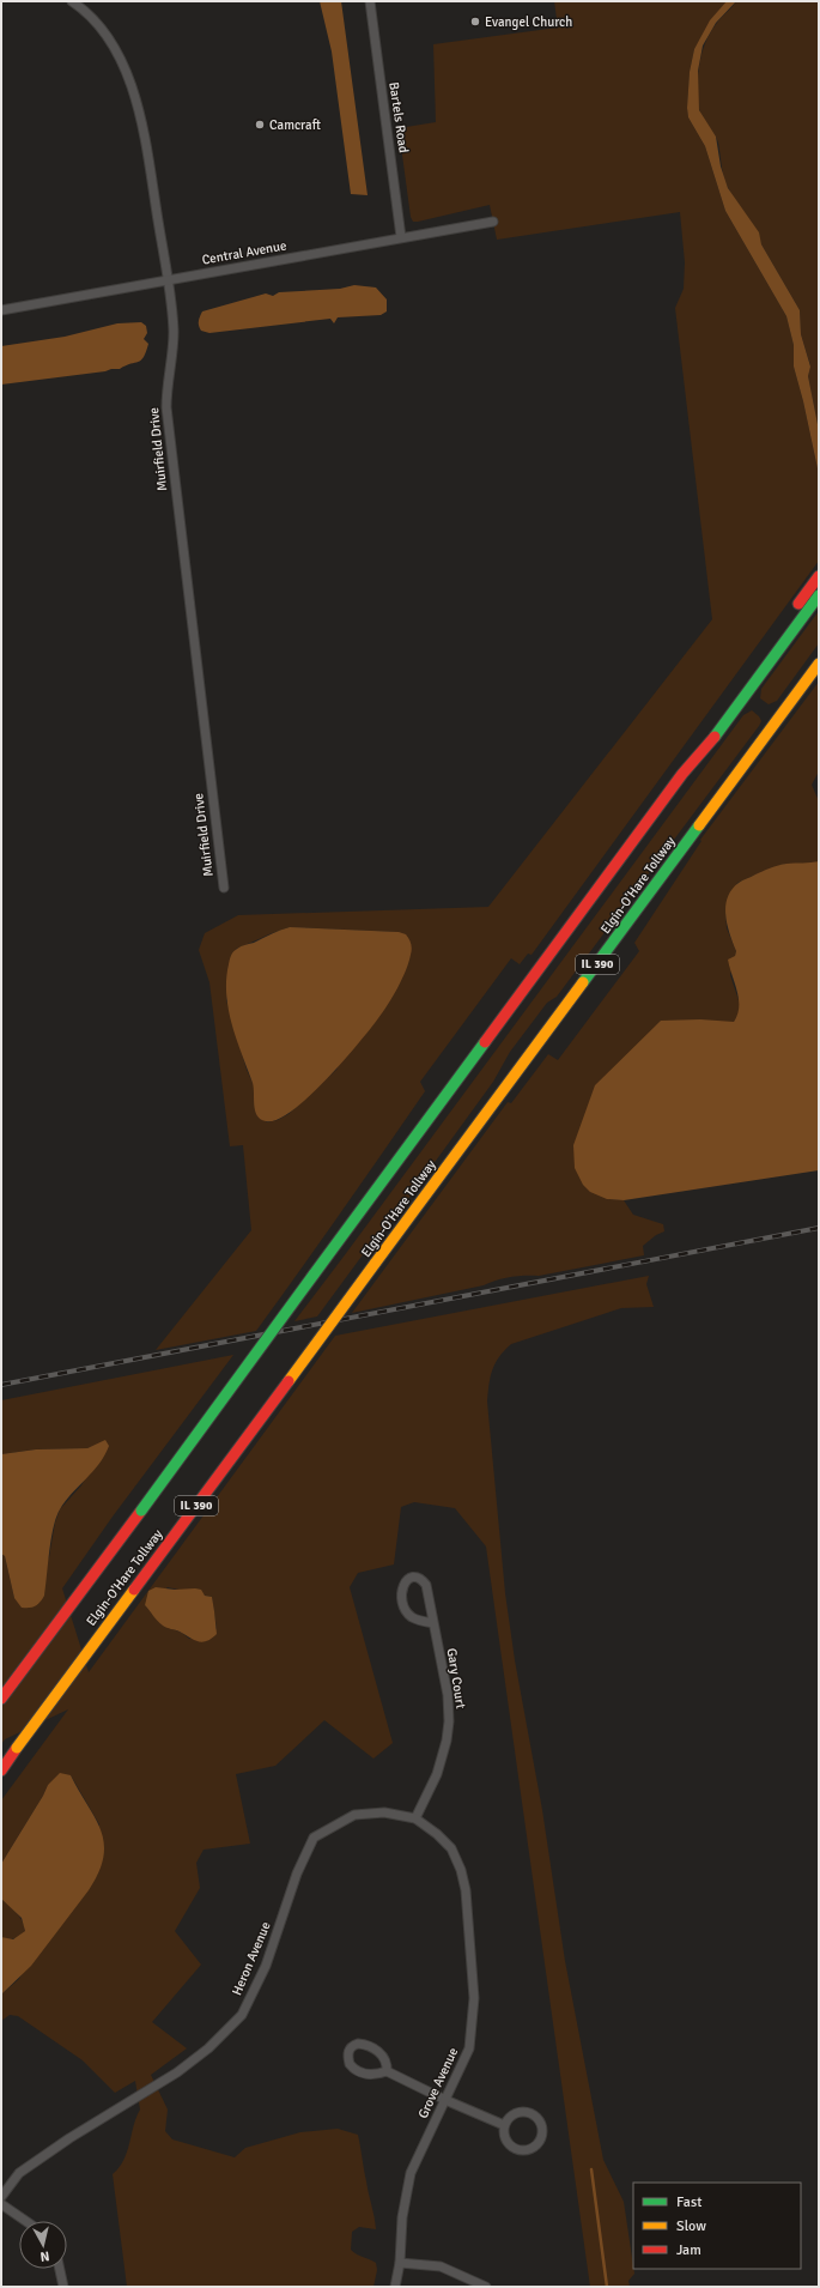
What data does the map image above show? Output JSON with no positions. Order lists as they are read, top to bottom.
{
  "streets": {
    "highway": ["Elgin-O'Hare Tollway", "IL 390"],
    "street": [
      "Bartels Road",
      "Central Avenue",
      "Muirfield Drive",
      "Gary Court",
      "Heron Avenue",
      "Grove Avenue"
    ]
  },
  "crossings": [
    ["Bartels Road", "Central Avenue"],
    ["Central Avenue", "Muirfield Drive"],
    ["Gary Court", "Heron Avenue"],
    ["Gary Court", "Grove Avenue"],
    ["Heron Avenue", "Grove Avenue"]
  ],
  "places": ["Evangel Church", "Camcraft"],
  "legend": ["Fast", "Slow", "Jam"],
  "north": "bottom"
}
